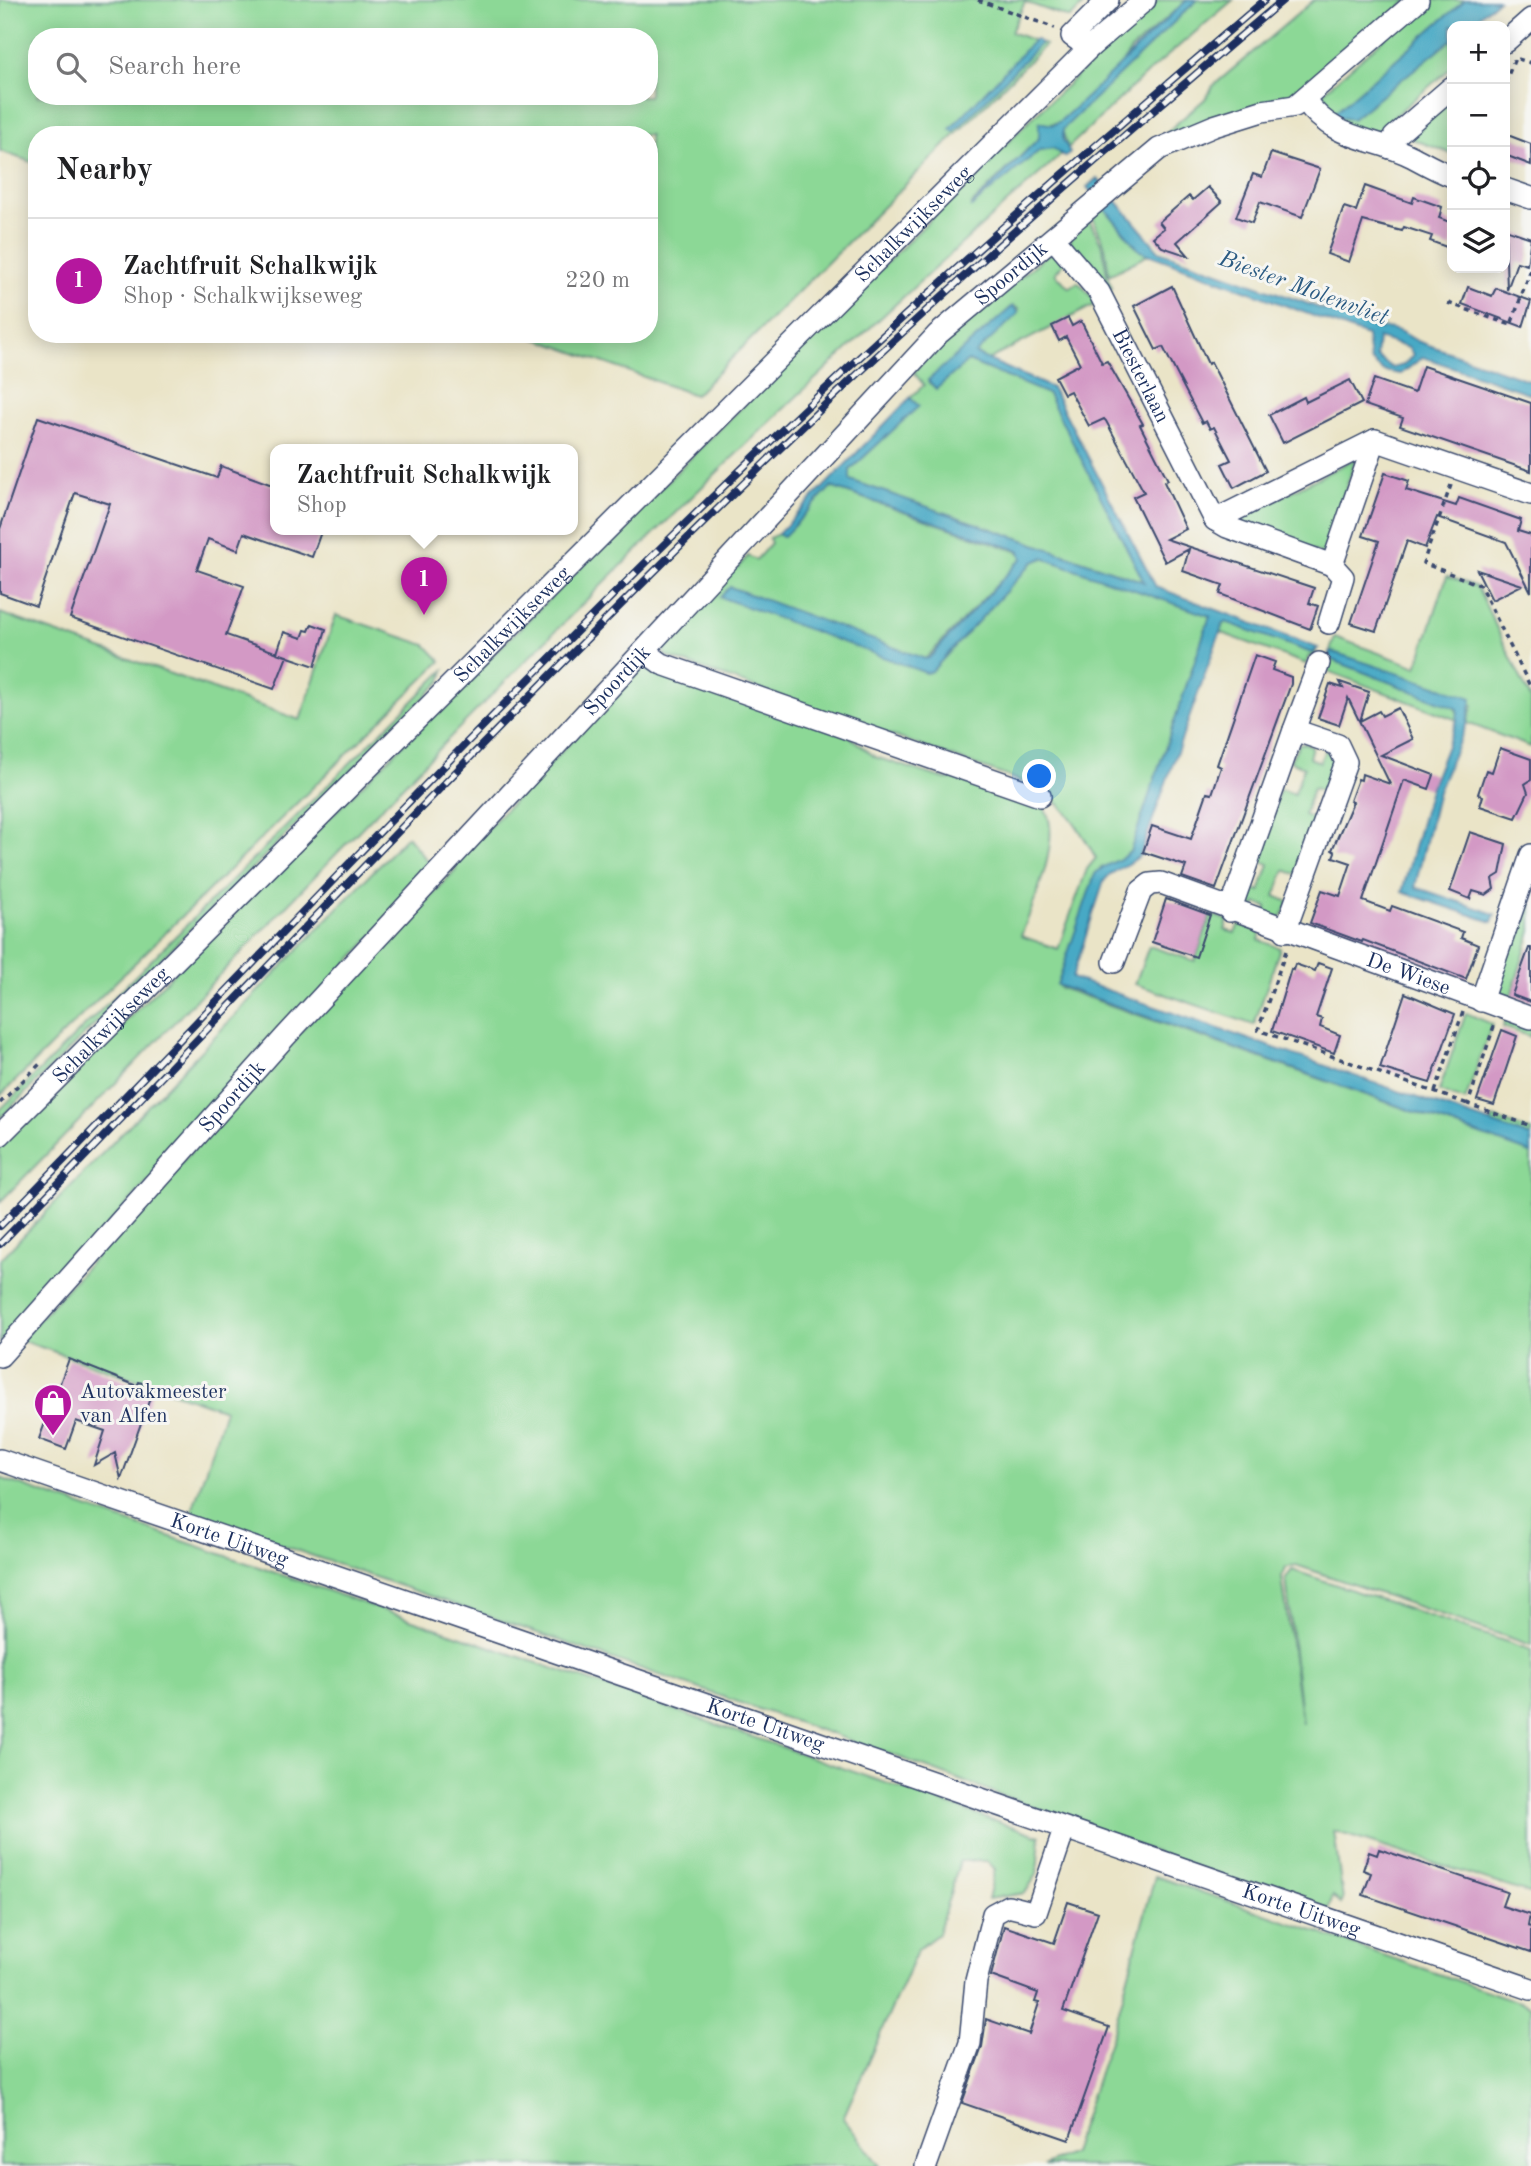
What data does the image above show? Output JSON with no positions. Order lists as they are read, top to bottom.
{
  "streets": {
    "street": [
      "Schalkwijkseweg",
      "Spoordijk",
      "Biesterlaan",
      "De Wiese",
      "Korte Uitweg"
    ]
  },
  "crossings": [
    ["Spoordijk", "Biesterlaan"]
  ],
  "water": ["Biester Molenvliet"],
  "places": {
    "shop": ["Autovakmeester van Alfen"]
  },
  "page": {
    "map_buttons": ["+", "−"],
    "search": "Search here",
    "heading": "Nearby",
    "list": [
      {
        "mark": "1",
        "name": "Zachtfruit Schalkwijk",
        "note": "Shop · Schalkwijkseweg",
        "value": "220 m"
      }
    ],
    "popup": ["Zachtfruit Schalkwijk", "Shop"],
    "pins": "1"
  }
}
